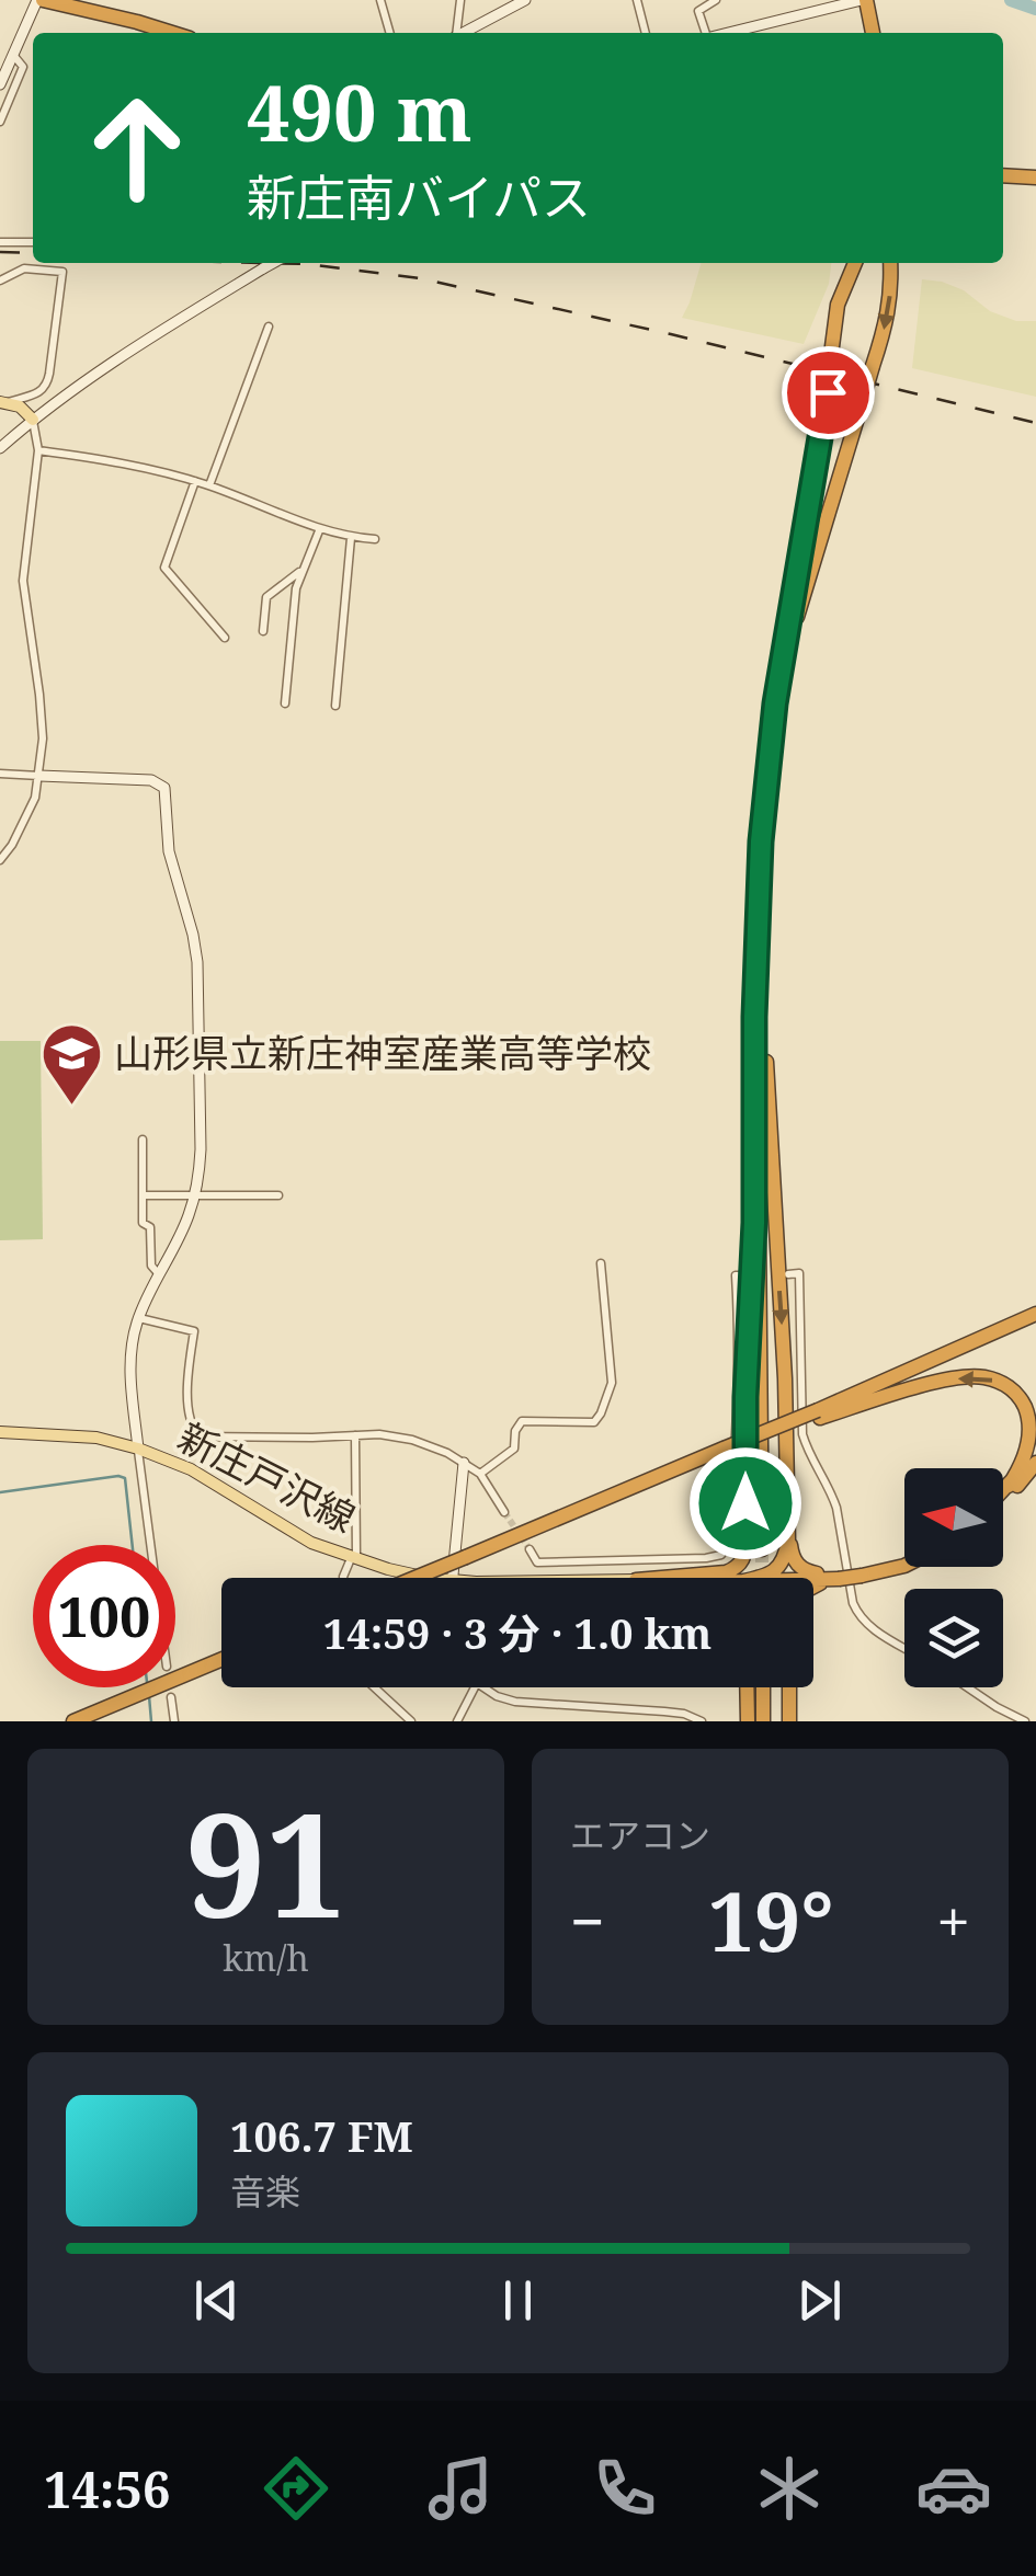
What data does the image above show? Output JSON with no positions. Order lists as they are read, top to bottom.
{
  "streets": {
    "main road": ["新庄戸沢線"]
  },
  "places": {
    "school or university": ["山形県立新庄神室産業高等学校"]
  },
  "north": "left",
  "page": {
    "turn": ["490 m", "新庄南バイパス"],
    "limit": "100",
    "trip": "14:59 · 3 分 · 1.0 km",
    "tile": [
      ["91", "km/h"],
      "エアコン"
    ],
    "heat": ["−", "19°", "+"],
    "song": ["106.7 FM", "音楽"],
    "tabs": "14:56"
  }
}
